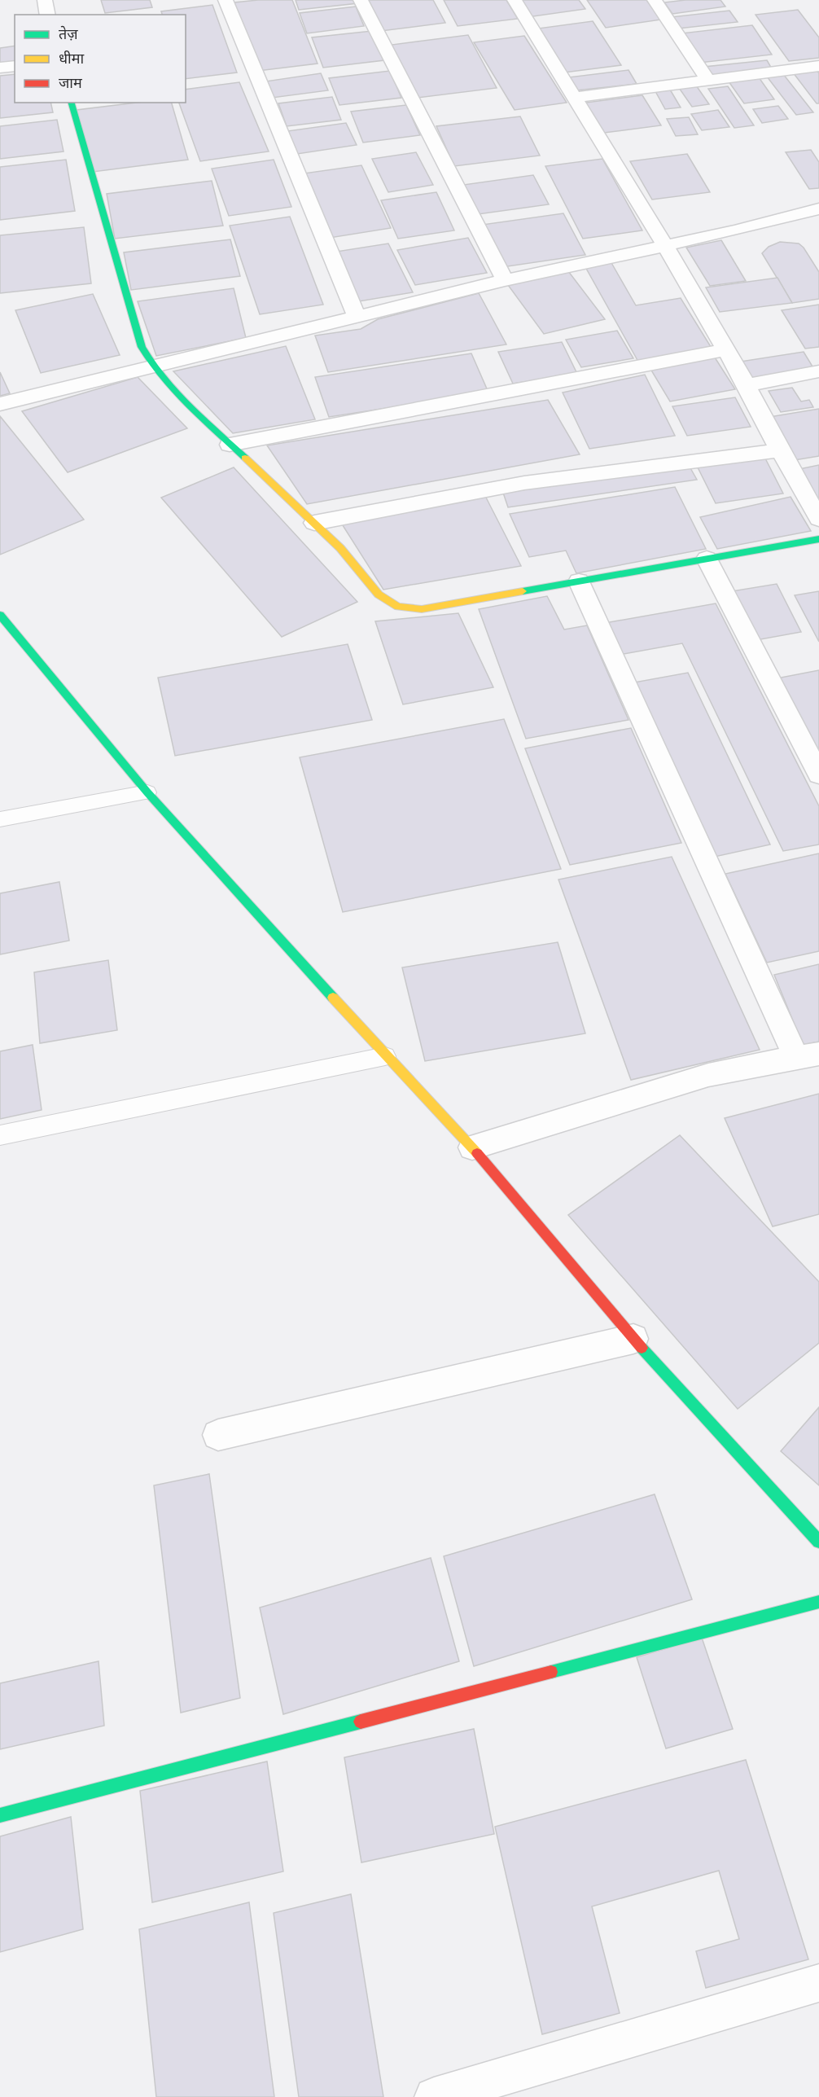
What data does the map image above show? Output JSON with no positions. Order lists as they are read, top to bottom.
{
  "legend": ["तेज़", "धीमा", "जाम"]
}
